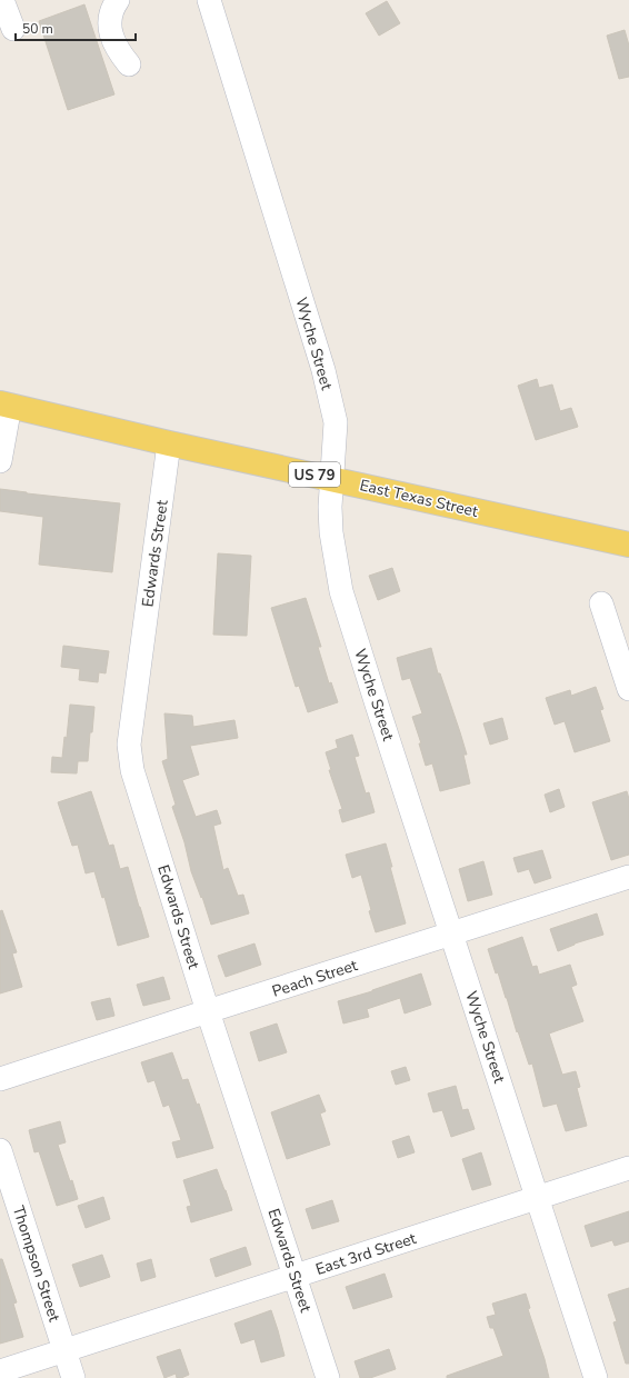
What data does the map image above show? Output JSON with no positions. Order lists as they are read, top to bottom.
{
  "streets": {
    "main road": ["US 79", "East Texas Street"],
    "street": [
      "Wyche Street",
      "Edwards Street",
      "Peach Street",
      "East 3rd Street",
      "Thompson Street"
    ]
  },
  "crossings": [
    ["Wyche Street", "East Texas Street"],
    ["Wyche Street", "Peach Street"],
    ["Wyche Street", "East 3rd Street"],
    ["East Texas Street", "Edwards Street"],
    ["Edwards Street", "Peach Street"],
    ["Edwards Street", "East 3rd Street"],
    ["East 3rd Street", "Thompson Street"]
  ],
  "scale_bar": "50 m"
}
